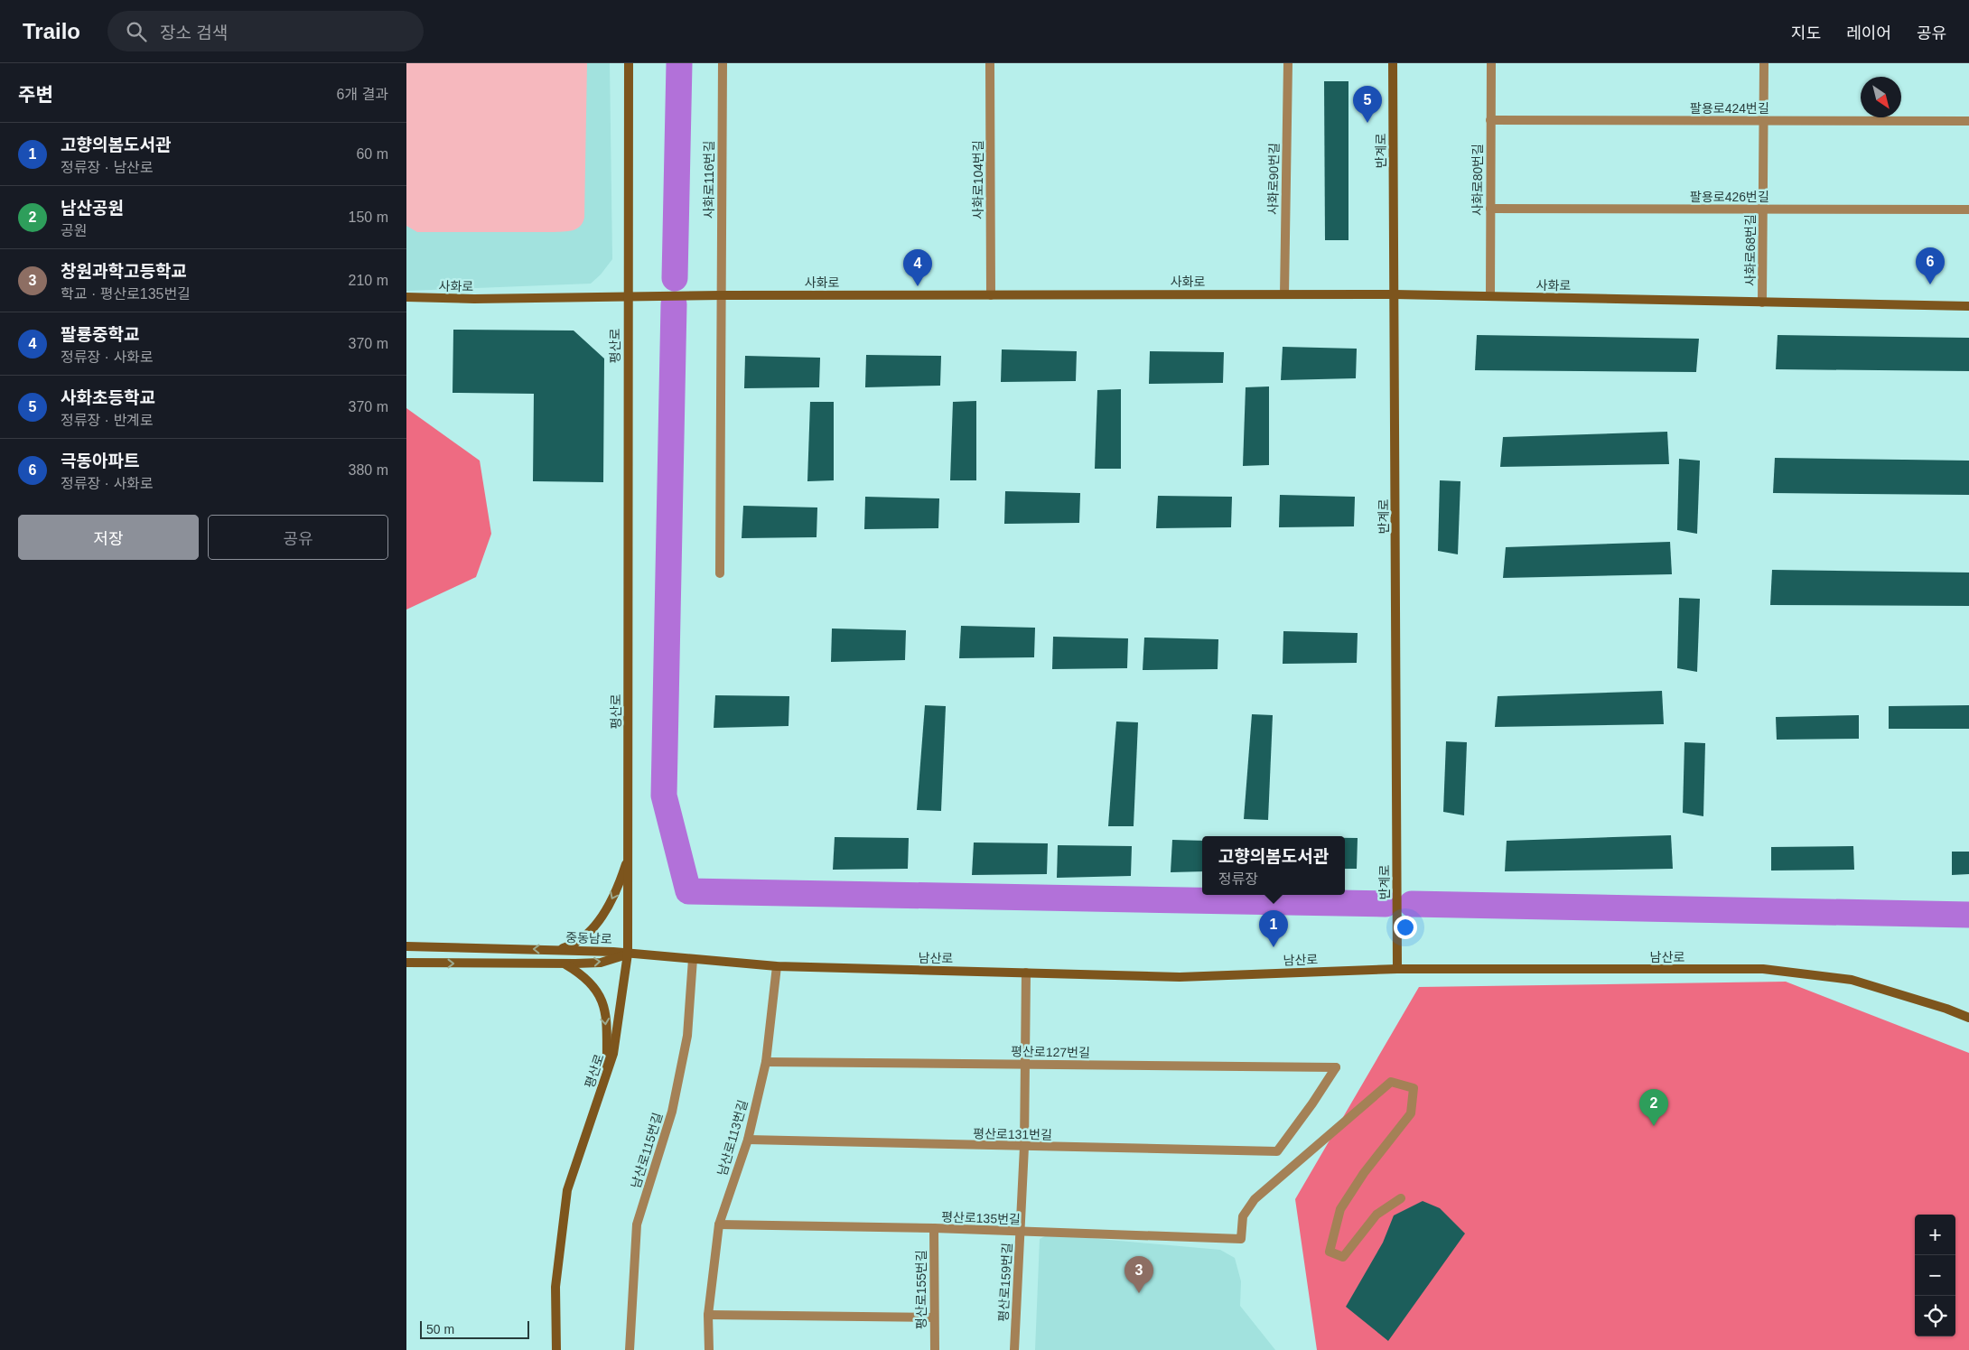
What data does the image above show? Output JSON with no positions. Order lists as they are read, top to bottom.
{
  "streets": {
    "main road": [
      "반계로",
      "사화로",
      "평산로",
      "중동남로",
      "남산로"
    ],
    "street": [
      "팔용로424번길",
      "사화로90번길",
      "사화로116번길",
      "사화로104번길",
      "사화로80번길",
      "팔용로426번길",
      "사화로68번길",
      "평산로127번길",
      "평산로131번길",
      "남산로113번길",
      "남산로115번길",
      "평산로135번길",
      "평산로159번길",
      "평산로155번길"
    ]
  },
  "crossings": [
    ["팔용로424번길", "사화로80번길"],
    ["팔용로424번길", "사화로68번길"],
    ["반계로", "사화로"],
    ["반계로", "남산로"],
    ["사화로90번길", "사화로"],
    ["사화로116번길", "사화로"],
    ["사화로104번길", "사화로"],
    ["사화로80번길", "팔용로426번길"],
    ["사화로80번길", "사화로"],
    ["팔용로426번길", "사화로68번길"],
    ["사화로68번길", "사화로"],
    ["사화로", "평산로"],
    ["평산로", "중동남로"],
    ["평산로", "남산로"],
    ["중동남로", "남산로"],
    ["남산로", "남산로113번길"],
    ["남산로", "남산로115번길"],
    ["남산로", "평산로159번길"],
    ["평산로127번길", "평산로131번길"],
    ["평산로127번길", "남산로113번길"],
    ["평산로127번길", "평산로159번길"],
    ["평산로131번길", "남산로113번길"],
    ["평산로131번길", "평산로159번길"],
    ["남산로113번길", "평산로135번길"],
    ["평산로135번길", "평산로159번길"],
    ["평산로135번길", "평산로155번길"]
  ],
  "scale_bar": "50 m",
  "north": "bottom right",
  "page": {
    "header": "Trailo",
    "search": "장소 검색",
    "nav": ["지도", "레이어", "공유"],
    "heading": ["주변", "6개 결과"],
    "pins": [
      "5",
      "6",
      "4",
      "1",
      "2",
      "3"
    ],
    "list": [
      {
        "mark": "1",
        "name": "고향의봄도서관",
        "note": "정류장 · 남산로",
        "value": "60 m"
      },
      {
        "mark": "2",
        "name": "남산공원",
        "note": "공원",
        "value": "150 m"
      },
      {
        "mark": "3",
        "name": "창원과학고등학교",
        "note": "학교 · 평산로135번길",
        "value": "210 m"
      },
      {
        "mark": "4",
        "name": "팔룡중학교",
        "note": "정류장 · 사화로",
        "value": "370 m"
      },
      {
        "mark": "5",
        "name": "사화초등학교",
        "note": "정류장 · 반계로",
        "value": "370 m"
      },
      {
        "mark": "6",
        "name": "극동아파트",
        "note": "정류장 · 사화로",
        "value": "380 m"
      }
    ],
    "buttons": ["저장", "공유"],
    "popup": ["고향의봄도서관", "정류장"],
    "map_buttons": ["+", "−"],
    "scale": "50 m"
  }
}
